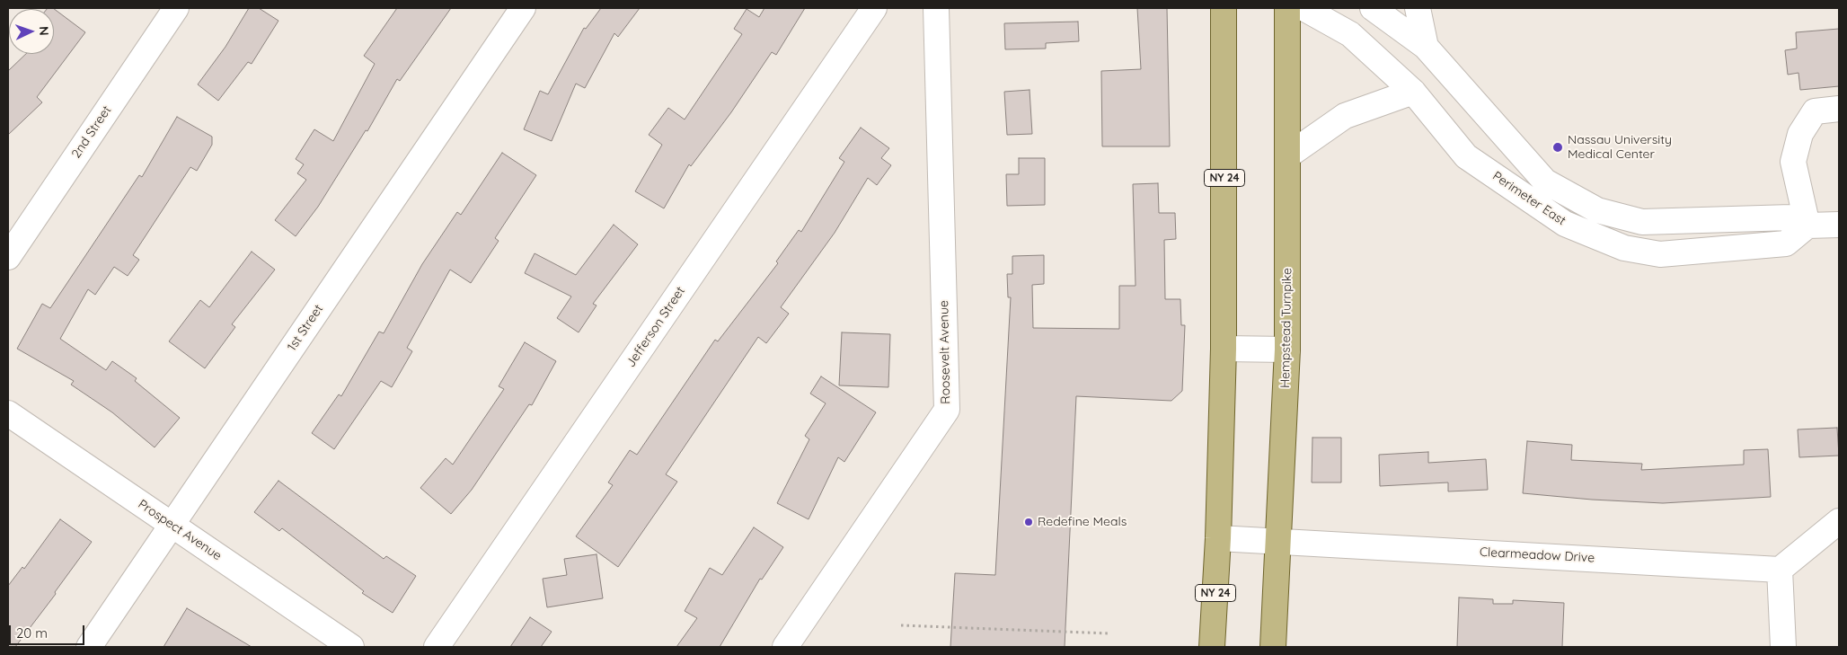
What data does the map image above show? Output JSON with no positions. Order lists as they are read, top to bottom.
{
  "streets": {
    "main road": ["NY 24", "Hempstead Turnpike"],
    "street": [
      "2nd Street",
      "Perimeter East",
      "Jefferson Street",
      "1st Street",
      "Roosevelt Avenue",
      "Prospect Avenue",
      "Clearmeadow Drive"
    ]
  },
  "crossings": [
    ["NY 24", "Clearmeadow Drive"],
    ["1st Street", "Prospect Avenue"],
    ["Hempstead Turnpike", "Clearmeadow Drive"]
  ],
  "places": ["Nassau University Medical Center", "Redefine Meals"],
  "scale_bar": "20 m",
  "north": "right"
}
